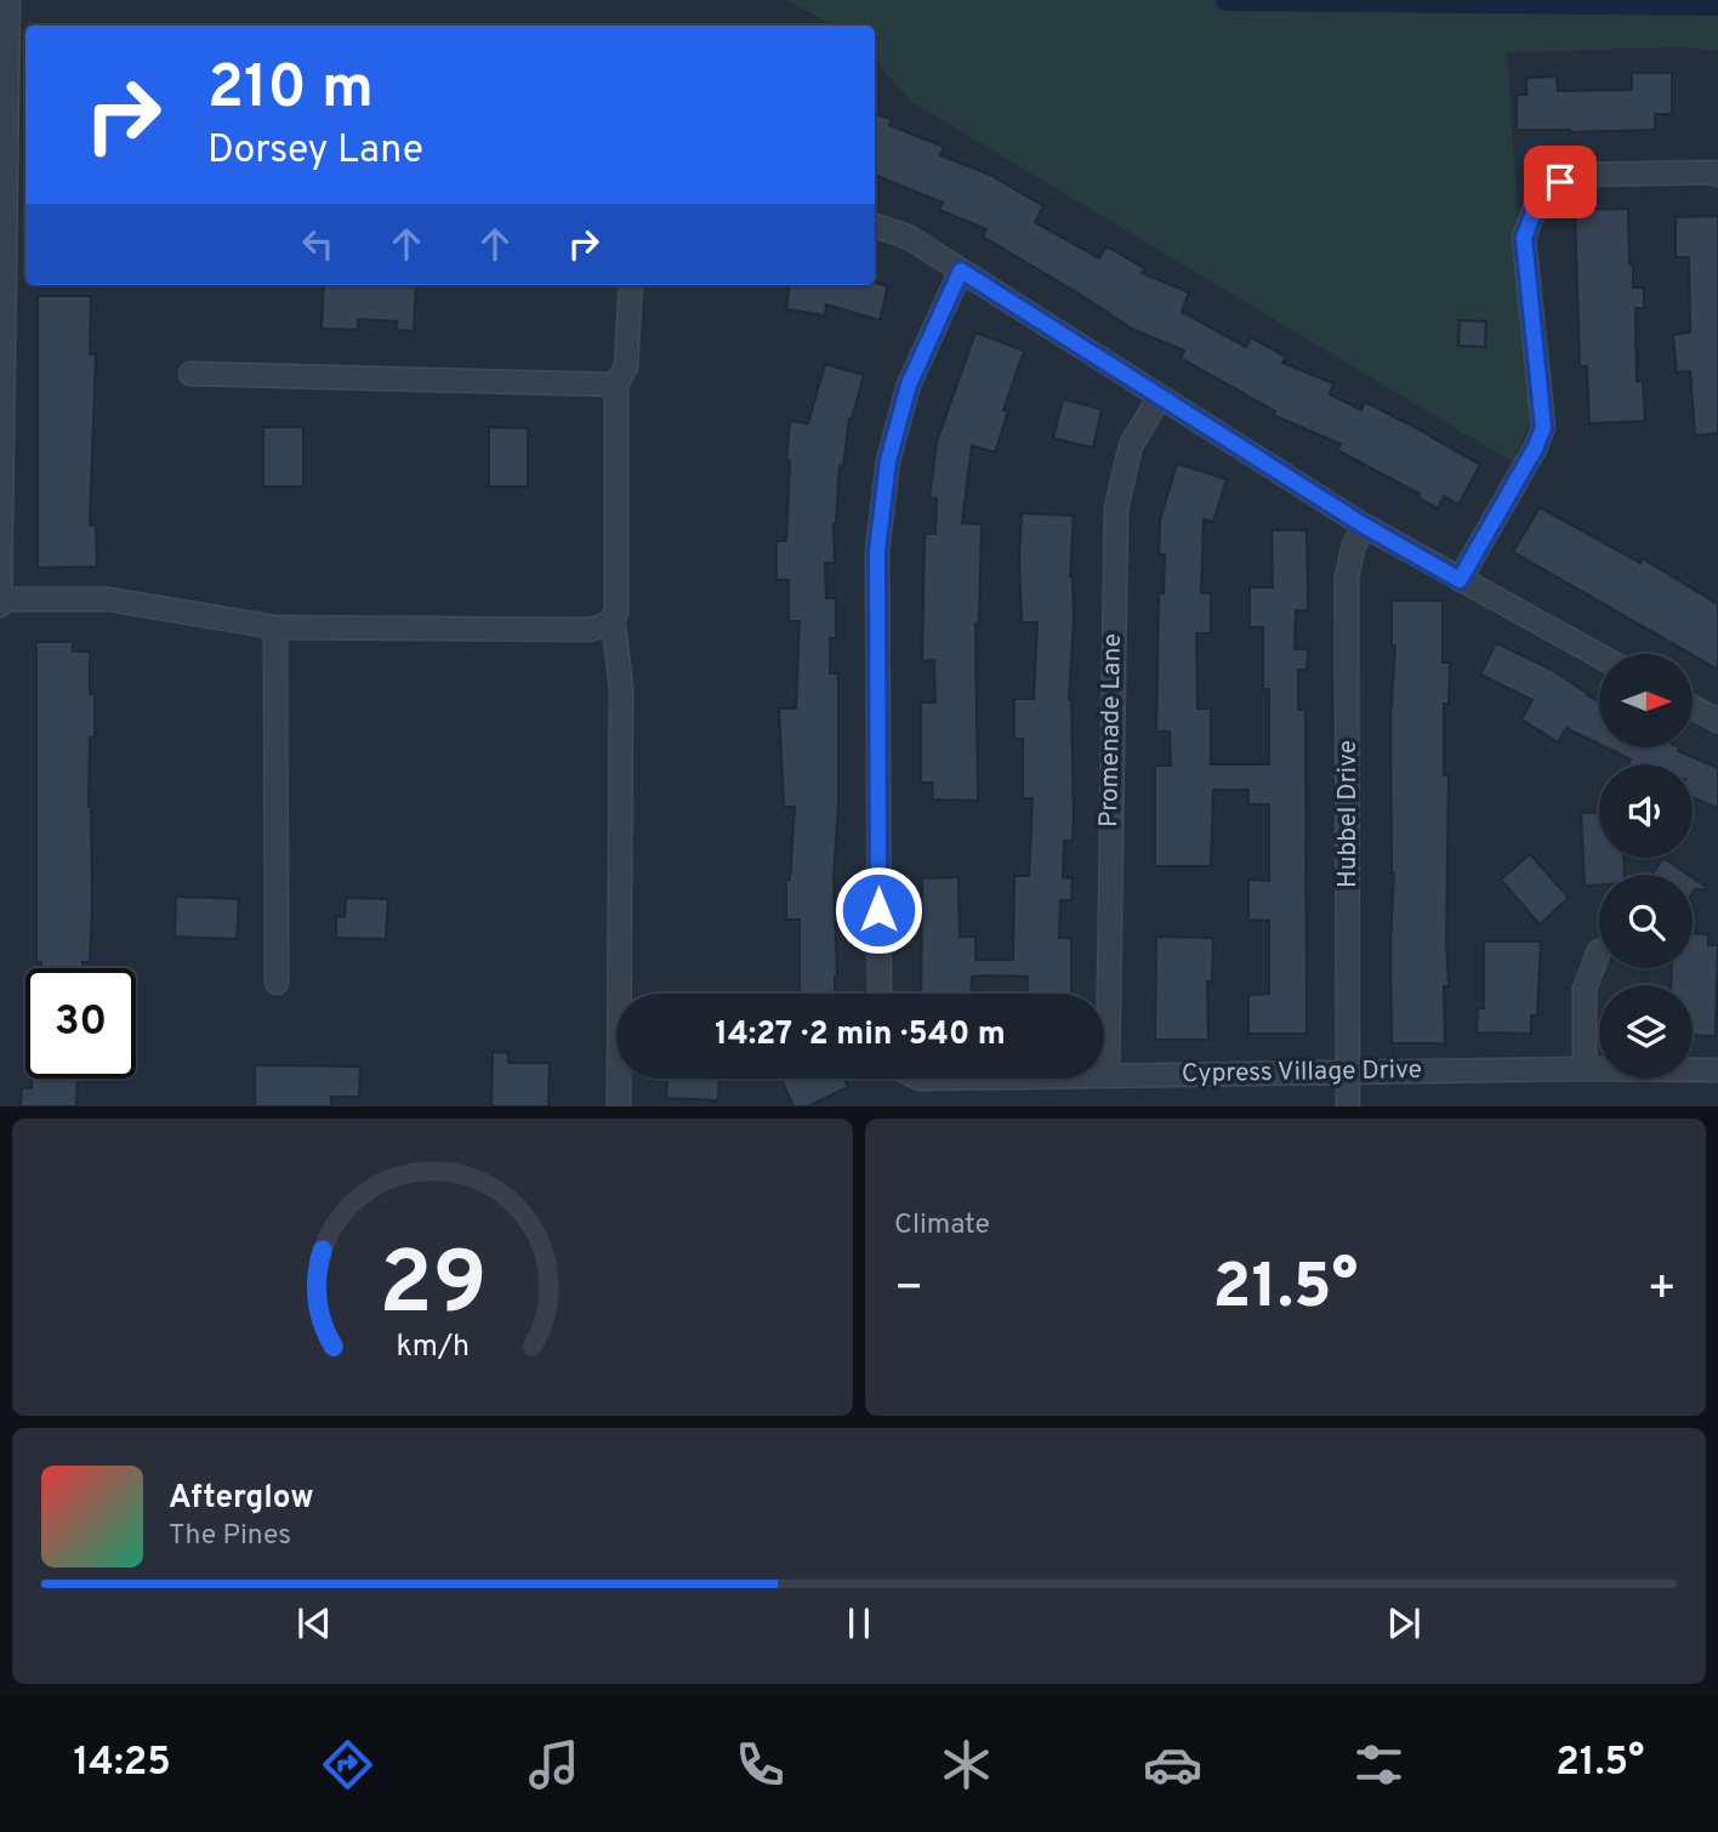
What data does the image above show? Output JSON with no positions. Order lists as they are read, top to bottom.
{
  "streets": {
    "street": ["Promenade Lane", "Hubbel Drive", "Cypress Village Drive"]
  },
  "crossings": [
    ["Promenade Lane", "Cypress Village Drive"],
    ["Hubbel Drive", "Cypress Village Drive"]
  ],
  "north": "right",
  "page": {
    "turn": ["210 m", "Dorsey Lane"],
    "limit": "30",
    "trip": "14:27 · 2 min · 540 m",
    "tile": "Climate",
    "heat": ["−", "21.5°", "+"],
    "song": ["Afterglow", "The Pines"],
    "tabs": ["14:25", "21.5°"],
    "gauge": ["29", "km/h"]
  }
}
